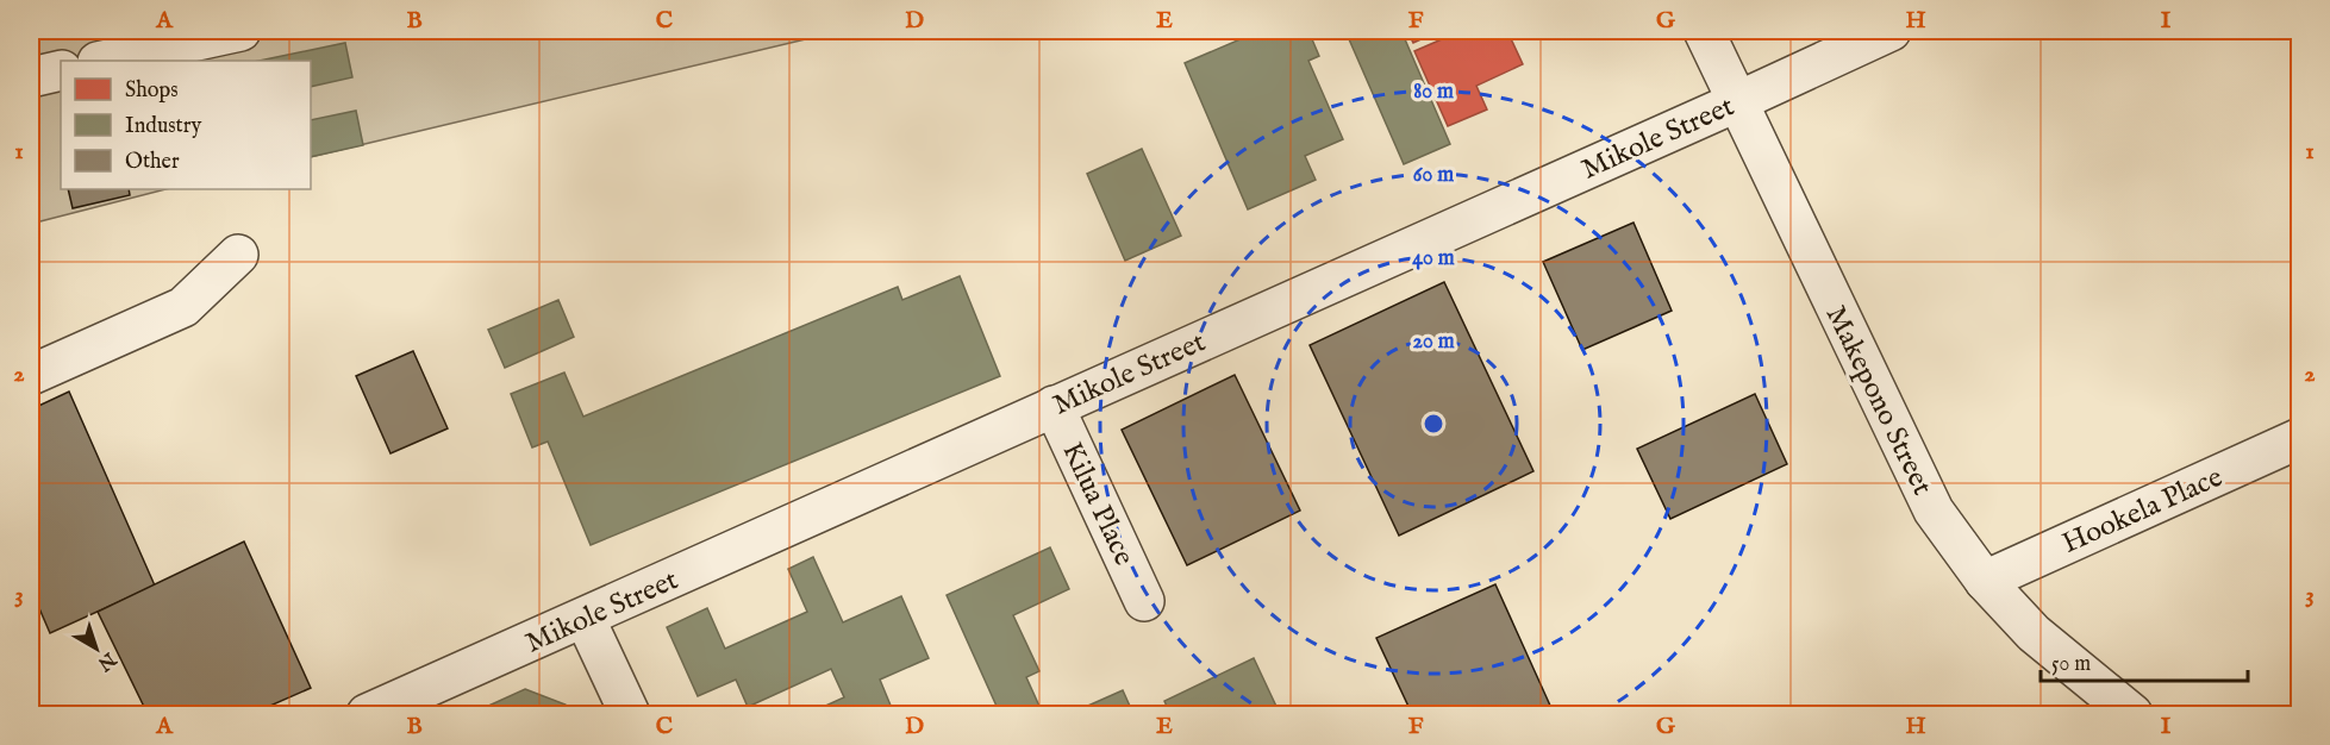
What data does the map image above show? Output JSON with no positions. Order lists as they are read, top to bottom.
{
  "streets": {
    "street": [
      "Mikole Street",
      "Makepono Street",
      "Kilua Place",
      "Hookela Place"
    ]
  },
  "crossings": [
    ["Mikole Street", "Makepono Street"],
    ["Mikole Street", "Kilua Place"],
    ["Makepono Street", "Hookela Place"]
  ],
  "legend": ["Shops", "Industry", "Other"],
  "scale_bar": "50 m",
  "north": "bottom right",
  "grid": {
    "columns": [
      "A",
      "B",
      "C",
      "D",
      "E",
      "F",
      "G",
      "H",
      "I"
    ],
    "rows": ["1", "2", "3"]
  },
  "rings": [
    "80 m",
    "60 m",
    "40 m",
    "20 m"
  ]
}
